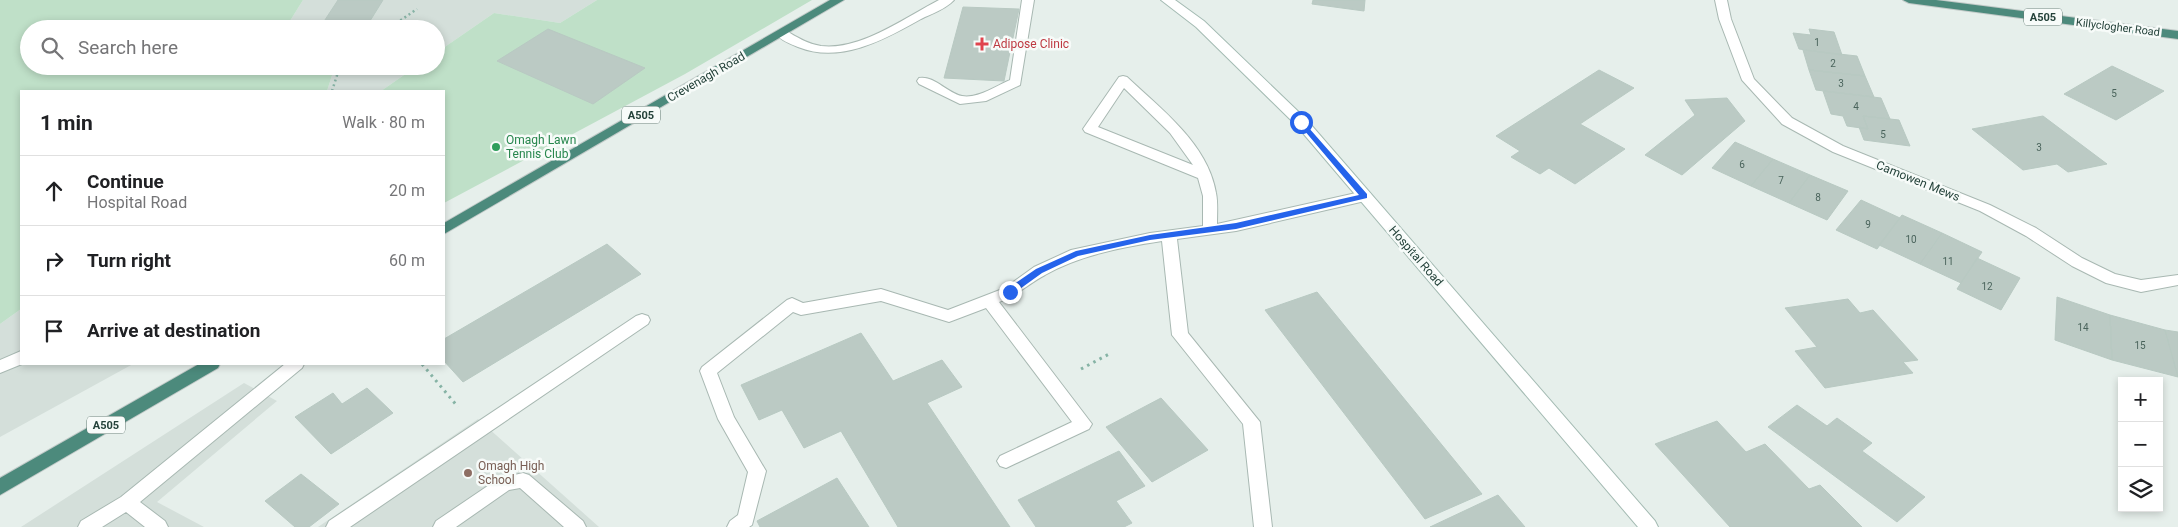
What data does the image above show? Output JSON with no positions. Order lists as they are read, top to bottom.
{
  "streets": {
    "highway": ["A505", "Killyclogher Road", "Crevenagh Road"],
    "main road": ["Camowen Mews", "Hospital Road"]
  },
  "places": {
    "health": ["Adipose Clinic"],
    "other": ["Omagh Lawn Tennis Club", "Omagh High School"]
  },
  "house_numbers": [
    "1",
    "2",
    "3",
    "5",
    "4",
    "5",
    "3",
    "6",
    "7",
    "8",
    "9",
    "10",
    "11",
    "12",
    "14",
    "15"
  ],
  "page": {
    "search": "Search here",
    "heading": ["1 min", "Walk · 80 m"],
    "list": [
      ["Continue", "Hospital Road", "20 m"],
      ["Turn right", "60 m"],
      "Arrive at destination"
    ],
    "map_buttons": ["+", "−"]
  }
}
